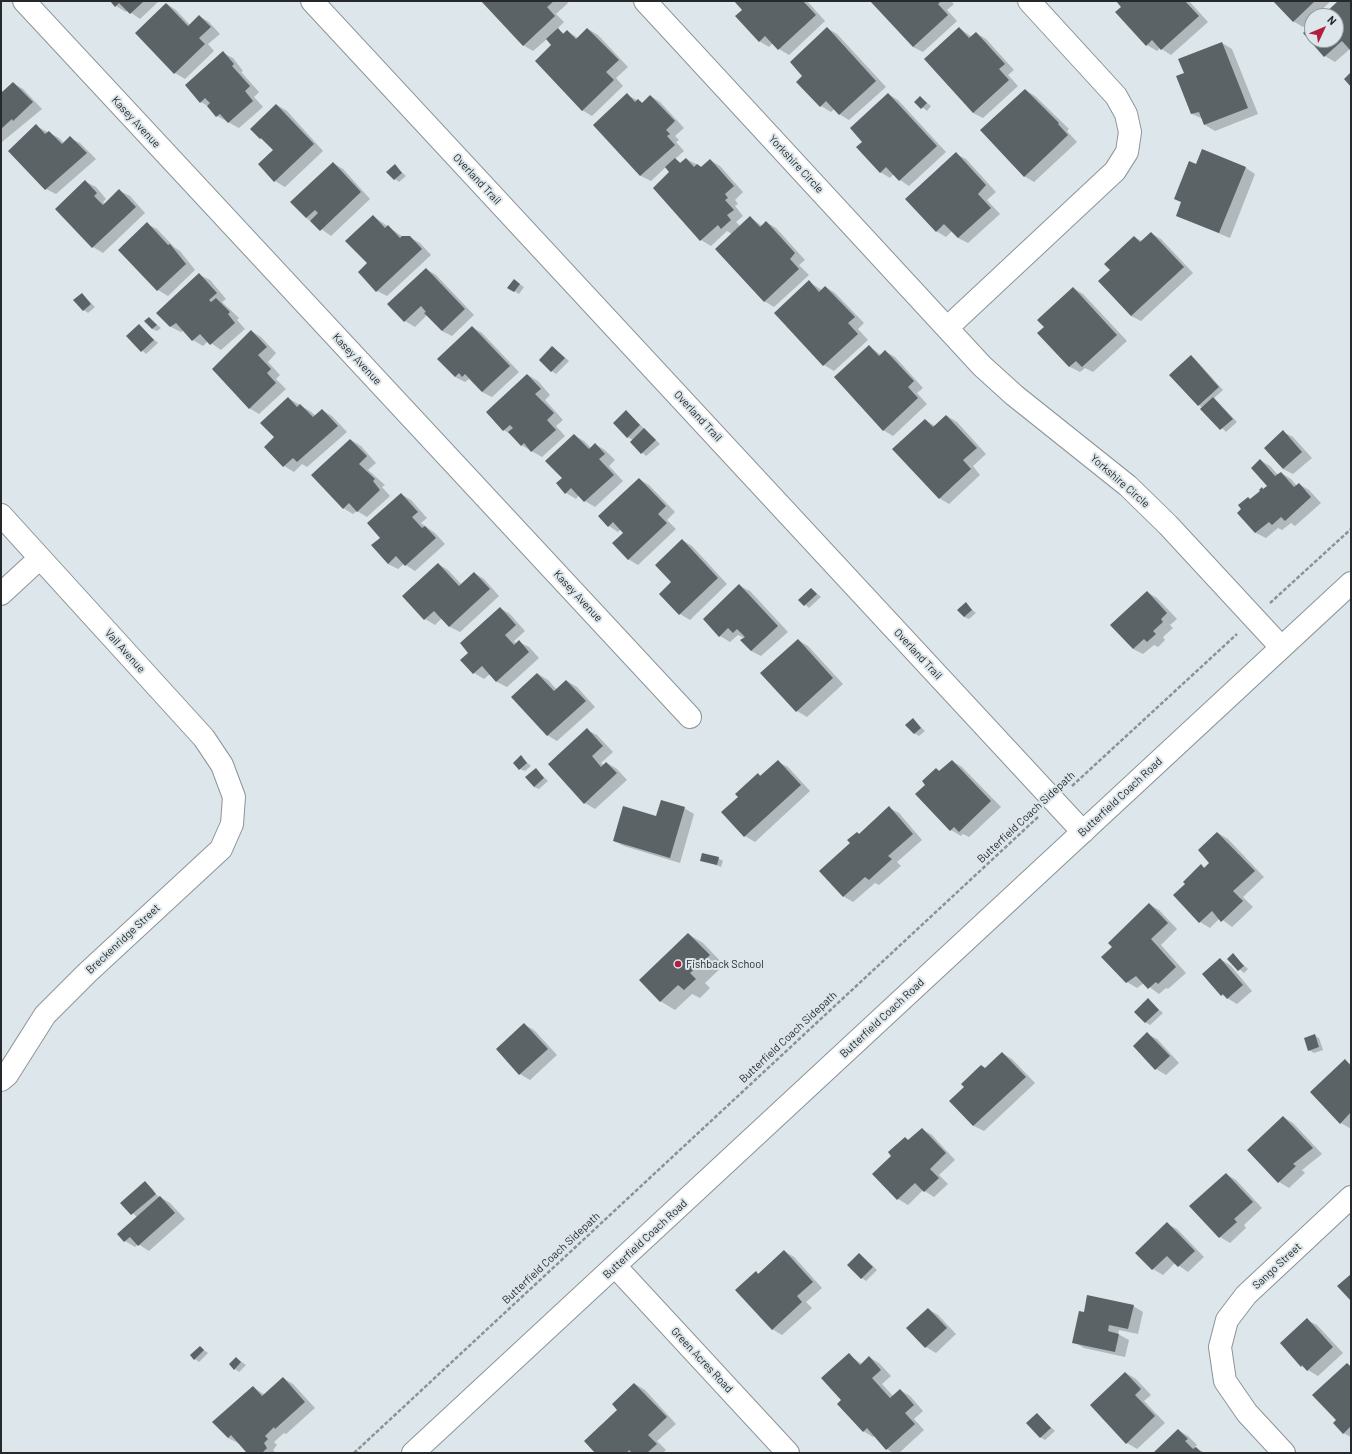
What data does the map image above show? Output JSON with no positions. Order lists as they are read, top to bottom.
{
  "streets": {
    "street": [
      "Kasey Avenue",
      "Yorkshire Circle",
      "Overland Trail",
      "Vail Avenue",
      "Butterfield Coach Road",
      "Breckenridge Street",
      "Sango Street",
      "Green Acres Road"
    ],
    "path": ["Butterfield Coach Sidepath"]
  },
  "crossings": [
    ["Yorkshire Circle", "Butterfield Coach Road"],
    ["Overland Trail", "Butterfield Coach Road"],
    ["Vail Avenue", "Breckenridge Street"],
    ["Butterfield Coach Road", "Green Acres Road"]
  ],
  "places": ["Fishback School"],
  "north": "top right"
}
